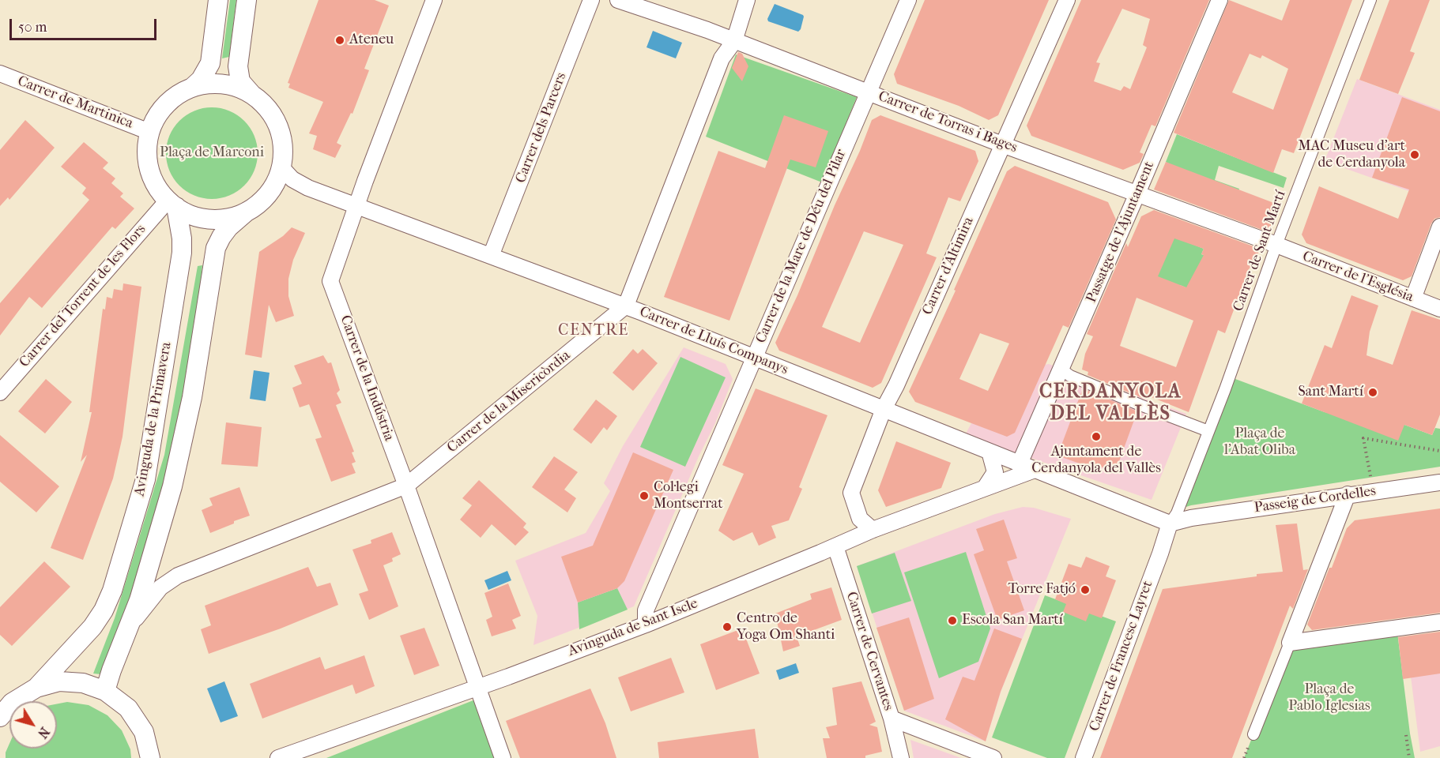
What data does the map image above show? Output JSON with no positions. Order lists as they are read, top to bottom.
{
  "streets": {
    "street": [
      "Carrer de Martinica",
      "Carrer de Torras i Bages",
      "Carrer dels Parcers",
      "Passatge de l'Ajuntament",
      "Carrer de la Mare de Déu del Pilar",
      "Carrer de Sant Martí",
      "Carrer d'Altimira",
      "Carrer de l'Església",
      "Carrer del Torrent de les Flors",
      "Carrer de Lluís Companys",
      "Carrer de la Indústria",
      "Carrer de la Misericòrdia",
      "Avinguda de la Primavera",
      "Passeig de Cordelles",
      "Avinguda de Sant Iscle",
      "Carrer de Cervantes",
      "Carrer de Francesc Layret"
    ]
  },
  "crossings": [
    ["Carrer de Martinica", "Carrer del Torrent de les Flors"],
    ["Carrer de Martinica", "Carrer de Lluís Companys"],
    ["Carrer de Martinica", "Avinguda de la Primavera"],
    ["Carrer de Torras i Bages", "Passatge de l'Ajuntament"],
    ["Carrer de Torras i Bages", "Carrer de la Mare de Déu del Pilar"],
    ["Carrer de Torras i Bages", "Carrer de Sant Martí"],
    ["Carrer de Torras i Bages", "Carrer d'Altimira"],
    ["Carrer de Torras i Bages", "Carrer de l'Església"],
    ["Carrer de Torras i Bages", "Carrer de la Misericòrdia"],
    ["Carrer dels Parcers", "Carrer de Lluís Companys"],
    ["Passatge de l'Ajuntament", "Carrer de Lluís Companys"],
    ["Carrer de la Mare de Déu del Pilar", "Carrer de Lluís Companys"],
    ["Carrer de la Mare de Déu del Pilar", "Avinguda de Sant Iscle"],
    ["Carrer de Sant Martí", "Carrer de l'Església"],
    ["Carrer de Sant Martí", "Carrer de Lluís Companys"],
    ["Carrer de Sant Martí", "Passeig de Cordelles"],
    ["Carrer de Sant Martí", "Carrer de Francesc Layret"],
    ["Carrer d'Altimira", "Carrer de Lluís Companys"],
    ["Carrer d'Altimira", "Avinguda de Sant Iscle"],
    ["Carrer del Torrent de les Flors", "Carrer de Lluís Companys"],
    ["Carrer del Torrent de les Flors", "Avinguda de la Primavera"],
    ["Carrer de Lluís Companys", "Carrer de la Indústria"],
    ["Carrer de Lluís Companys", "Carrer de la Misericòrdia"],
    ["Carrer de Lluís Companys", "Avinguda de la Primavera"],
    ["Carrer de Lluís Companys", "Passeig de Cordelles"],
    ["Carrer de Lluís Companys", "Avinguda de Sant Iscle"],
    ["Carrer de Lluís Companys", "Carrer de Francesc Layret"],
    ["Carrer de la Indústria", "Carrer de la Misericòrdia"],
    ["Carrer de la Indústria", "Avinguda de Sant Iscle"],
    ["Carrer de la Misericòrdia", "Avinguda de la Primavera"],
    ["Passeig de Cordelles", "Carrer de Francesc Layret"],
    ["Avinguda de Sant Iscle", "Carrer de Cervantes"]
  ],
  "districts": ["CENTRE", "CERDANYOLA DEL VALLÈS"],
  "parks": ["Plaça de Marconi", "Plaça de l'Abat Oliba", "Plaça de Pablo Iglesias"],
  "places": [
    "Ateneu",
    "MAC Museu d'art de Cerdanyola",
    "Sant Martí",
    "Ajuntament de Cerdanyola del Vallès",
    "Col·legi Montserrat",
    "Torre Fatjó",
    "Escola San Martí",
    "Centro de Yoga Om Shanti"
  ],
  "scale_bar": "50 m",
  "north": "bottom right"
}
